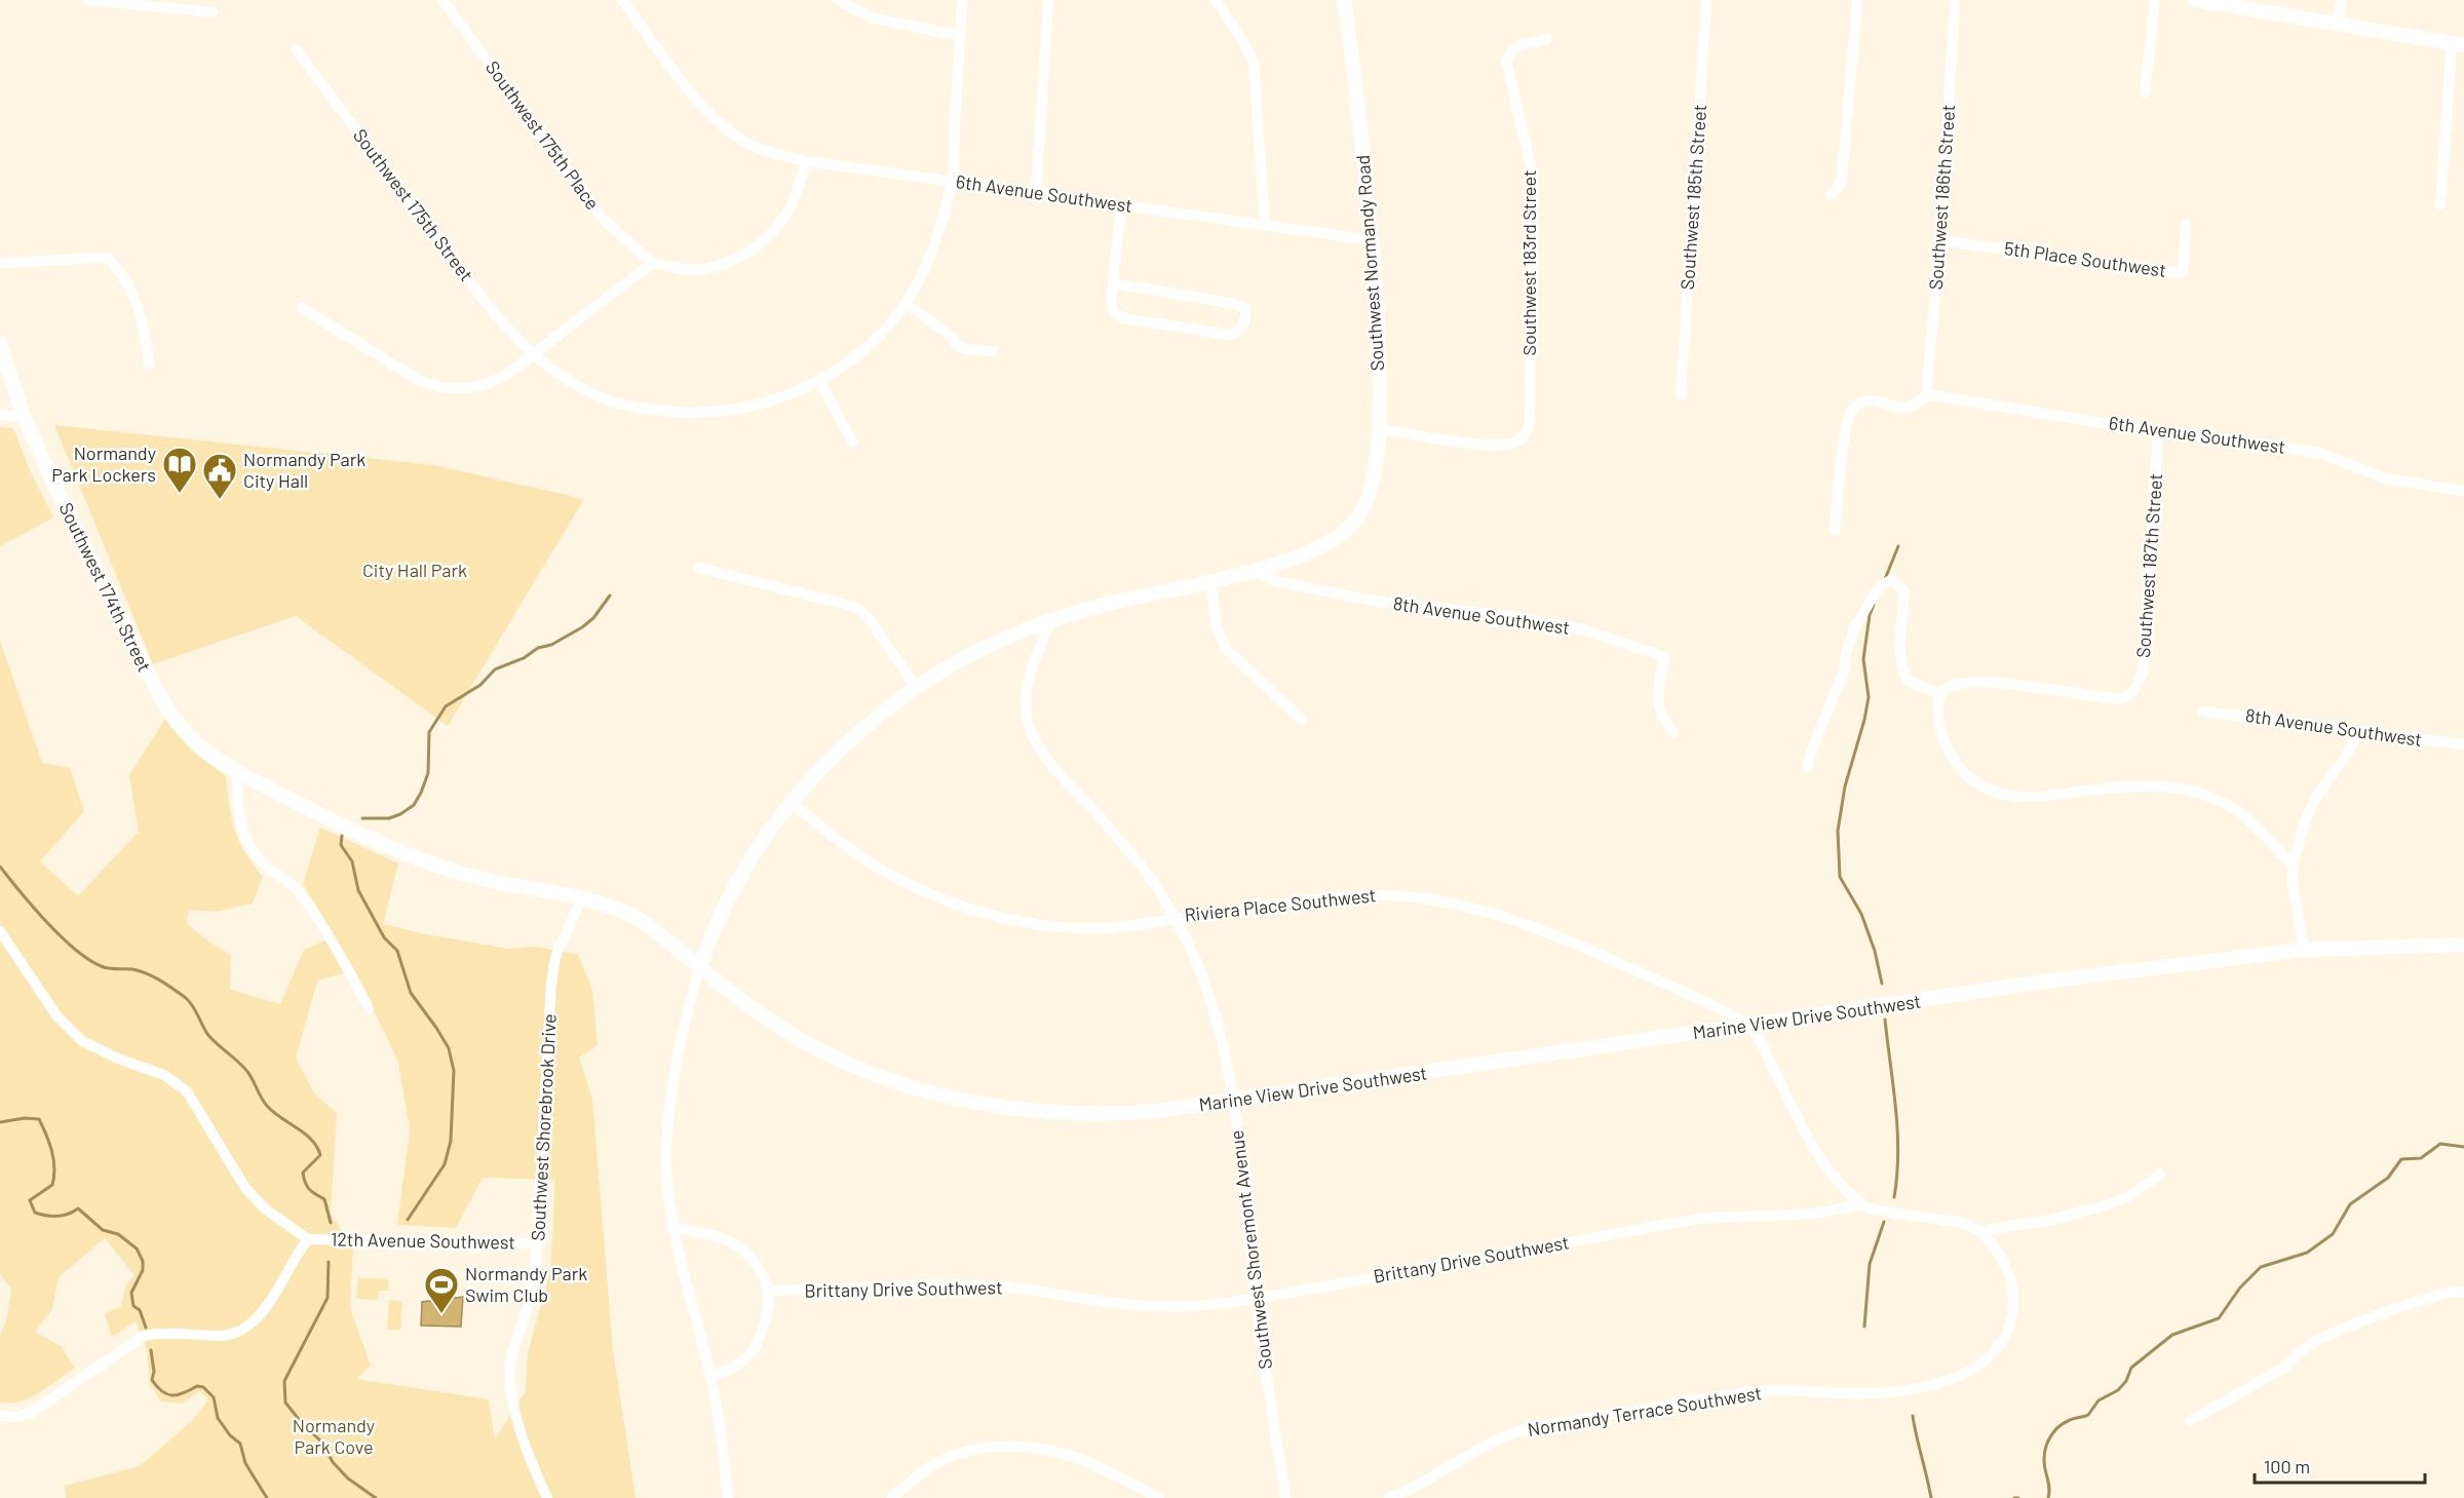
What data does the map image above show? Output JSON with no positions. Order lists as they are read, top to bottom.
{
  "streets": {
    "street": [
      "Southwest 175th Place",
      "6th Avenue Southwest",
      "Southwest 185th Street",
      "Southwest 186th Street",
      "Southwest 175th Street",
      "5th Place Southwest",
      "Southwest Normandy Road",
      "Southwest 183rd Street",
      "Southwest 187th Street",
      "Southwest 174th Street",
      "8th Avenue Southwest",
      "Riviera Place Southwest",
      "Marine View Drive Southwest",
      "Southwest Shorebrook Drive",
      "12th Avenue Southwest",
      "Southwest Shoremont Avenue",
      "Brittany Drive Southwest",
      "Normandy Terrace Southwest"
    ]
  },
  "crossings": [
    ["6th Avenue Southwest", "Southwest 186th Street"],
    ["6th Avenue Southwest", "Southwest 175th Street"],
    ["6th Avenue Southwest", "Southwest Normandy Road"],
    ["6th Avenue Southwest", "Southwest 187th Street"],
    ["Southwest 186th Street", "5th Place Southwest"],
    ["Southwest Normandy Road", "Southwest 183rd Street"],
    ["Southwest Normandy Road", "8th Avenue Southwest"],
    ["Southwest Normandy Road", "Riviera Place Southwest"],
    ["Southwest Normandy Road", "Marine View Drive Southwest"],
    ["Southwest Normandy Road", "Southwest Shoremont Avenue"],
    ["Southwest 174th Street", "Marine View Drive Southwest"],
    ["Riviera Place Southwest", "Marine View Drive Southwest"],
    ["Riviera Place Southwest", "Southwest Shoremont Avenue"],
    ["Marine View Drive Southwest", "Southwest Shorebrook Drive"],
    ["Marine View Drive Southwest", "Southwest Shoremont Avenue"],
    ["Southwest Shorebrook Drive", "12th Avenue Southwest"],
    ["Southwest Shoremont Avenue", "Brittany Drive Southwest"],
    ["Brittany Drive Southwest", "Normandy Terrace Southwest"]
  ],
  "parks": ["City Hall Park", "Normandy Park Cove"],
  "places": {
    "library": ["Normandy Park Lockers"],
    "public building": ["Normandy Park City Hall"],
    "sports": ["Normandy Park Swim Club"]
  },
  "scale_bar": "100 m"
}
